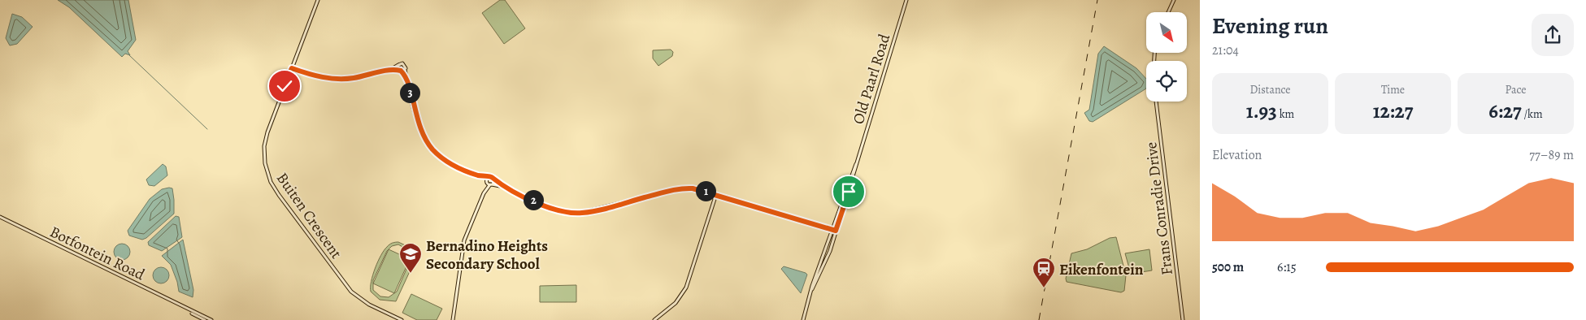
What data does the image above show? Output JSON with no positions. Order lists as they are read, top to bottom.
{
  "streets": {
    "street": [
      "Old Paarl Road",
      "Frans Conradie Drive",
      "Buiten Crescent",
      "Botfontein Road"
    ]
  },
  "places": {
    "school or university": ["Bernadino Heights Secondary School"],
    "station": ["Eikenfontein"]
  },
  "north": "bottom right",
  "page": {
    "heading": ["Evening run", "21:04"],
    "stats": [
      ["Distance", "1.93 km"],
      ["Time", "12:27"],
      ["Pace", "6:27 /km"]
    ],
    "pins": ["3", "1", "2"],
    "chart": ["Elevation", "77–89 m"],
    "list": [
      {
        "name": "500 m",
        "note": "6:15"
      }
    ]
  }
}
